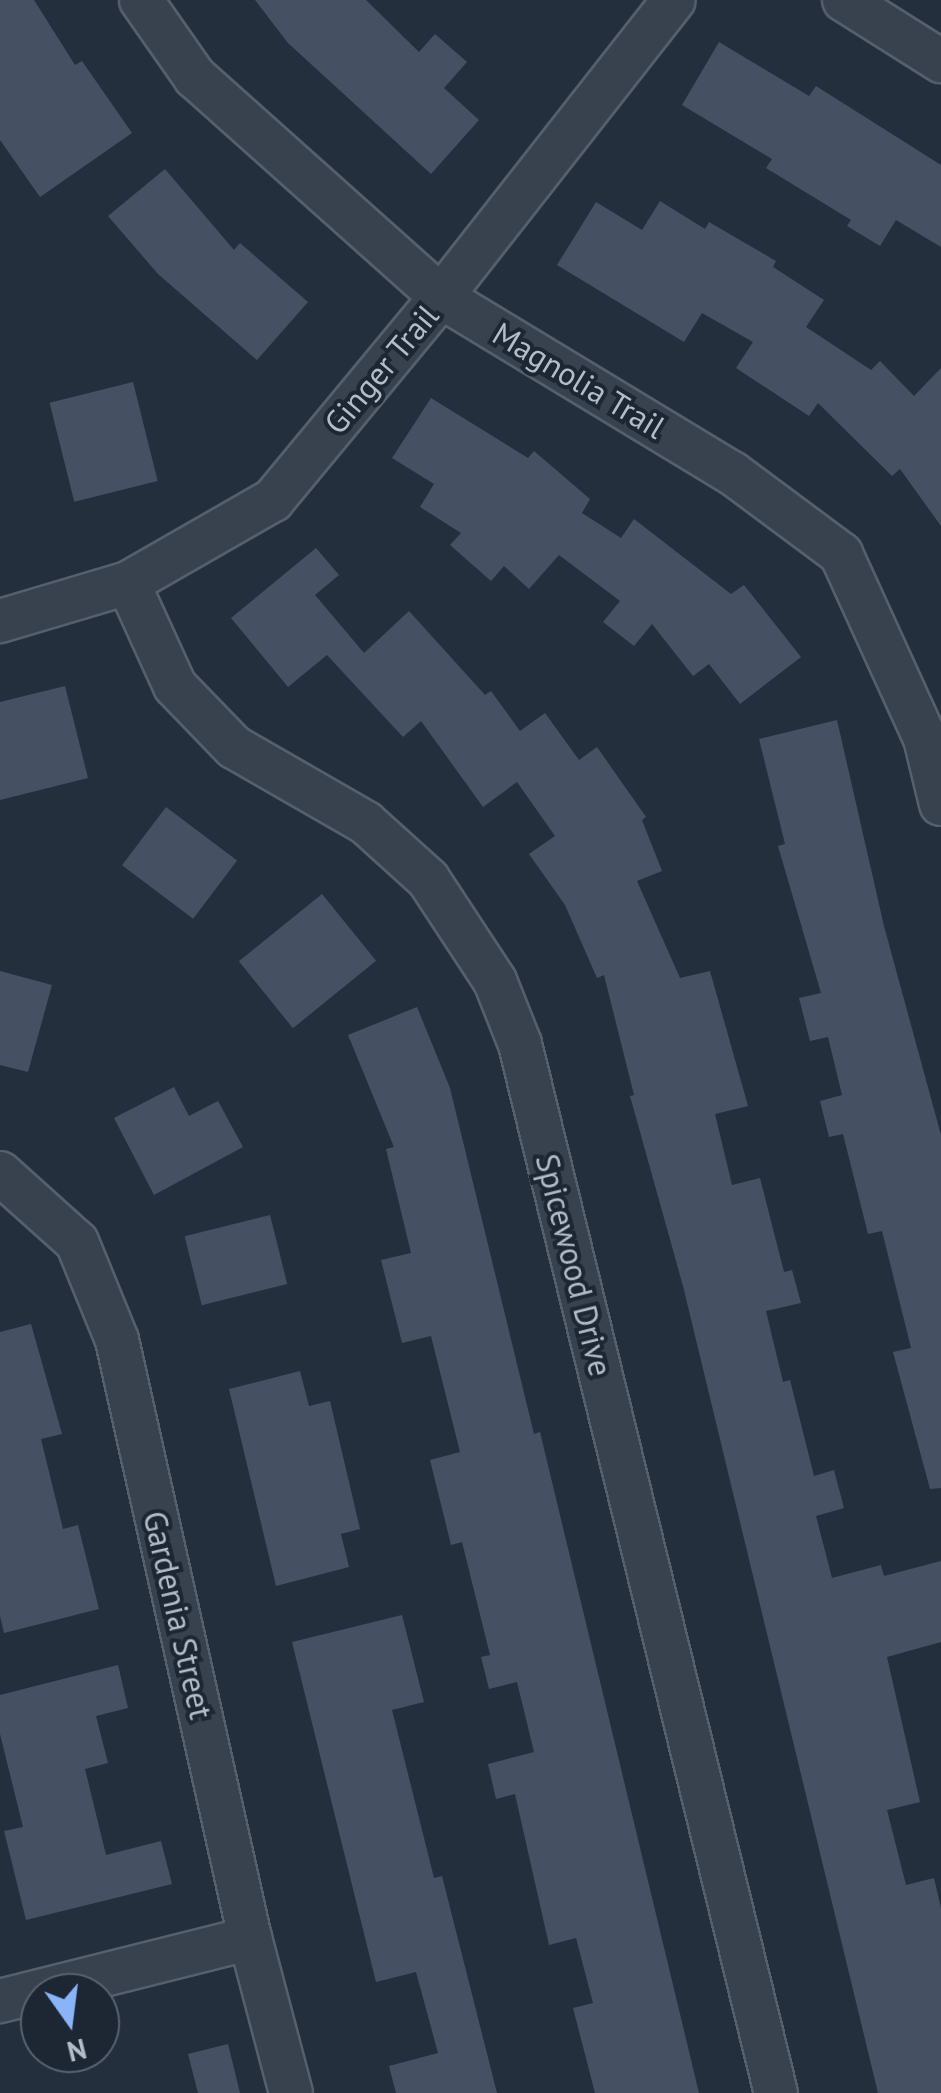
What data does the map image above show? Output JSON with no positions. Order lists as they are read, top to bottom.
{
  "streets": {
    "street": [
      "Ginger Trail",
      "Magnolia Trail",
      "Spicewood Drive",
      "Gardenia Street"
    ]
  },
  "crossings": [
    ["Ginger Trail", "Magnolia Trail"],
    ["Ginger Trail", "Spicewood Drive"]
  ],
  "north": "bottom"
}
